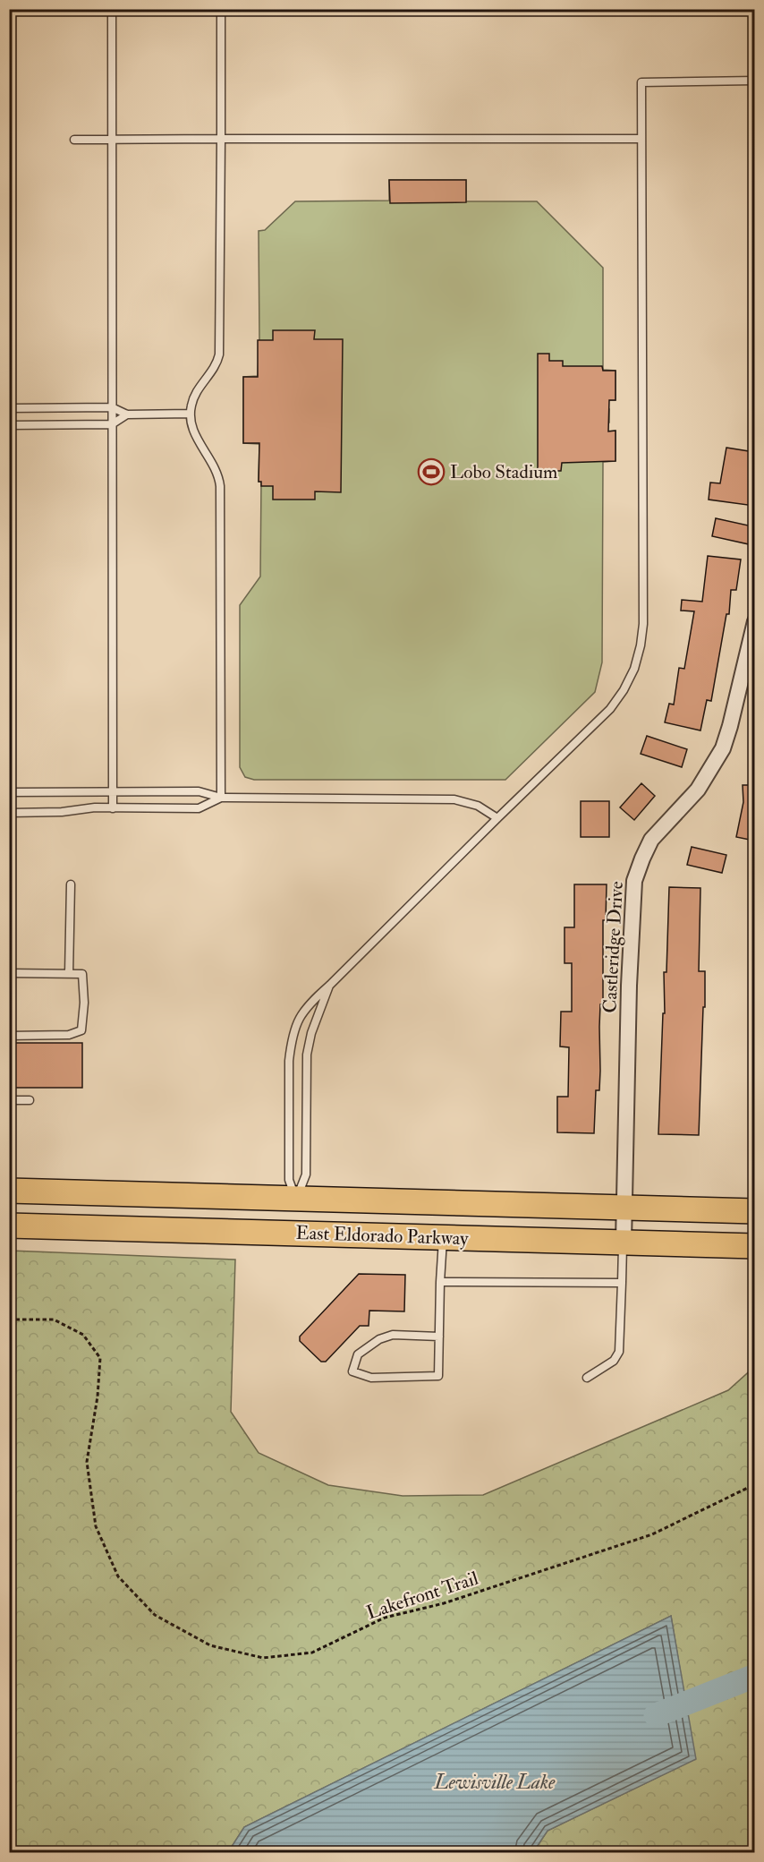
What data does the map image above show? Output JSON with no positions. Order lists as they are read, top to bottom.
{
  "streets": {
    "main road": ["East Eldorado Parkway"],
    "street": ["Castleridge Drive"],
    "path": ["Lakefront Trail"]
  },
  "crossings": [
    ["Castleridge Drive", "East Eldorado Parkway"]
  ],
  "water": ["Lewisville Lake"],
  "places": {
    "sports": ["Lobo Stadium"]
  }
}
